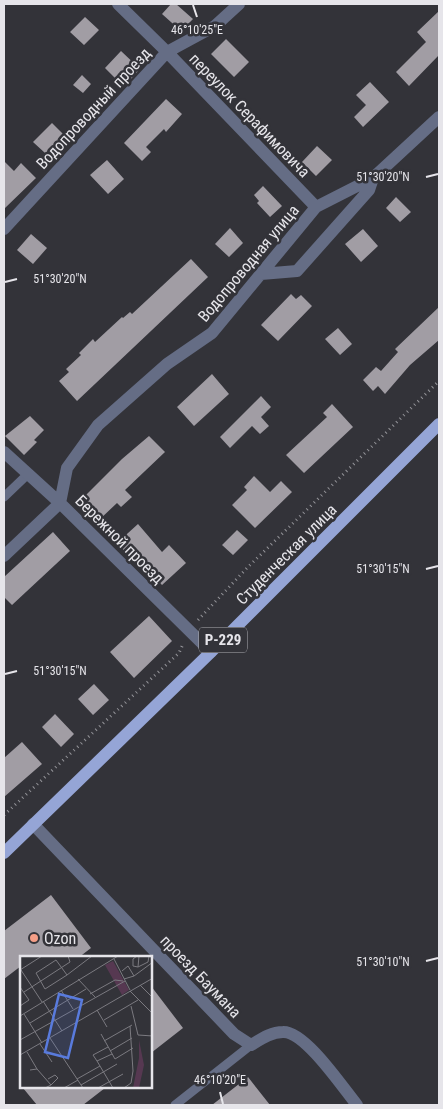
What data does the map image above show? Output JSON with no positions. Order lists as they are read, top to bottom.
{
  "streets": {
    "main road": ["Студенческая улица", "Р-229"],
    "street": [
      "Водопроводный проезд",
      "переулок Серафимовича",
      "Водопроводная улица",
      "Бережной проезд",
      "проезд Баумана"
    ]
  },
  "crossings": [
    ["Водопроводный проезд", "переулок Серафимовича"],
    ["переулок Серафимовича", "Водопроводная улица"],
    ["Водопроводная улица", "Бережной проезд"],
    ["Бережной проезд", "Студенческая улица"],
    ["Студенческая улица", "проезд Баумана"]
  ],
  "places": ["Ozon"],
  "coordinates": [
    "46°10'25\"E",
    "51°30'20\"N",
    "51°30'15\"N",
    "51°30'10\"N",
    "46°10'20\"E"
  ]
}
